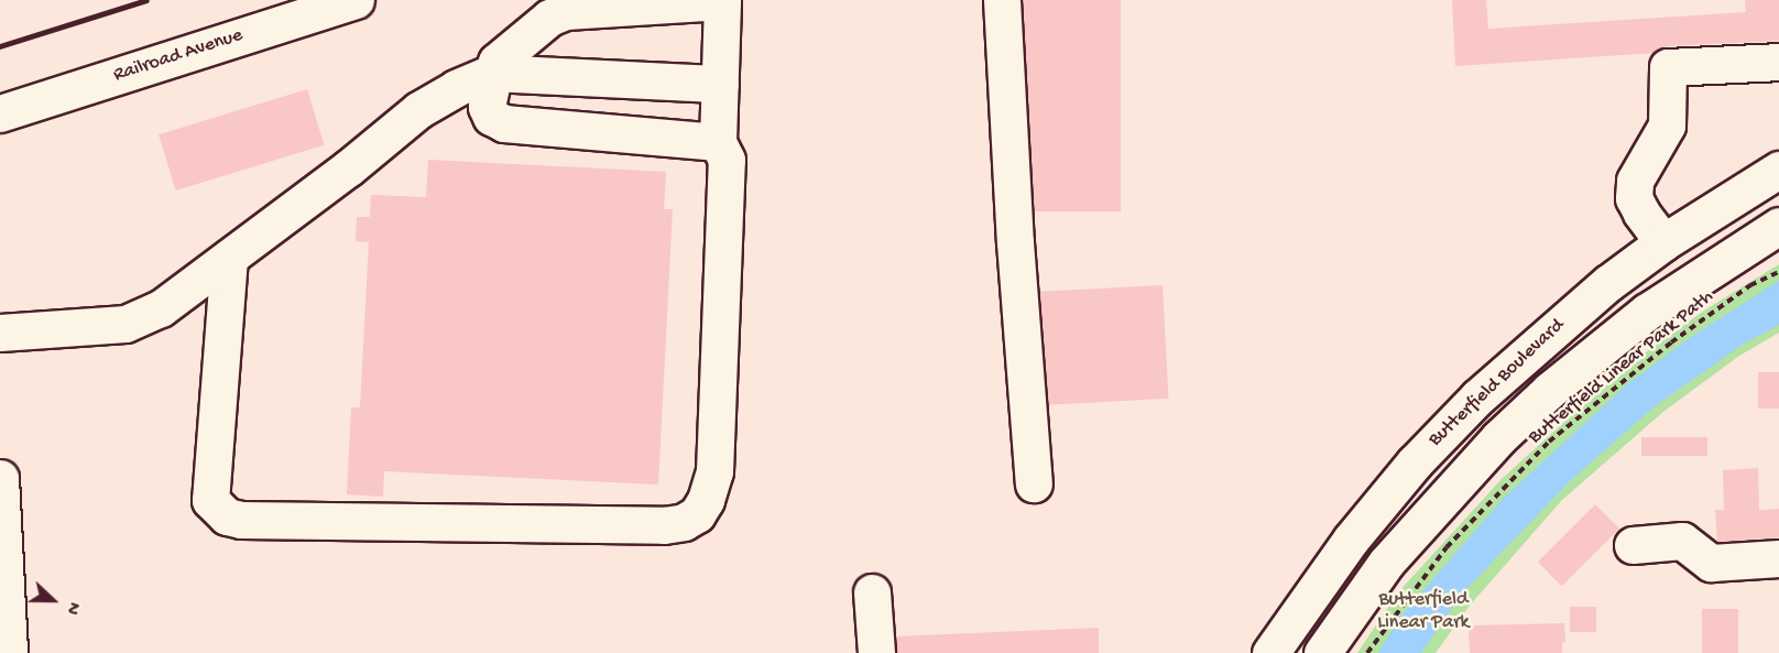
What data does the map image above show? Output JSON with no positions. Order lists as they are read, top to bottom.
{
  "streets": {
    "main road": ["Railroad Avenue", "Butterfield Boulevard"],
    "path": ["Butterfield Linear Park Path"]
  },
  "parks": ["Butterfield Linear Park"],
  "north": "right"
}
